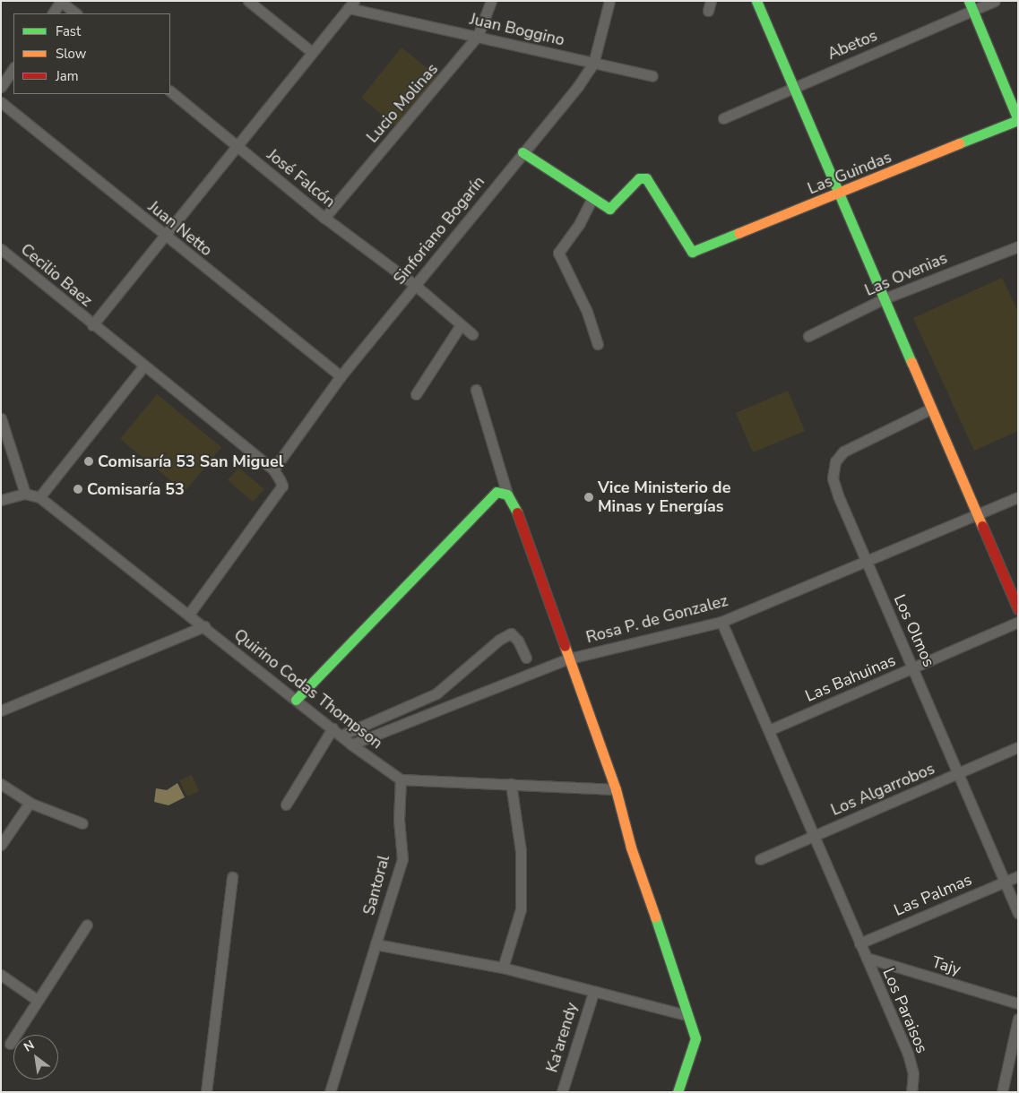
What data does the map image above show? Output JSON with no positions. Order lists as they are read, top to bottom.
{
  "streets": {
    "street": [
      "Juan Boggino",
      "Abetos",
      "Lucio Molinas",
      "Las Guindas",
      "José Falcón",
      "Juan Netto",
      "Sinforiano Bogarín",
      "Las Ovenias",
      "Cecilio Baez",
      "Rosa P. de Gonzalez",
      "Los Olmos",
      "Las Bahuinas",
      "Quirino Codas Thompson",
      "Los Algarrobos",
      "Santoral",
      "Las Palmas",
      "Tajy",
      "Los Paraisos",
      "Ka'arendy"
    ]
  },
  "crossings": [
    ["Juan Boggino", "Lucio Molinas"],
    ["Juan Boggino", "Sinforiano Bogarín"],
    ["Lucio Molinas", "José Falcón"],
    ["José Falcón", "Sinforiano Bogarín"],
    ["Juan Netto", "Sinforiano Bogarín"],
    ["Sinforiano Bogarín", "Cecilio Baez"],
    ["Rosa P. de Gonzalez", "Los Olmos"],
    ["Rosa P. de Gonzalez", "Quirino Codas Thompson"],
    ["Rosa P. de Gonzalez", "Los Paraisos"],
    ["Los Olmos", "Las Bahuinas"],
    ["Los Olmos", "Los Algarrobos"],
    ["Los Olmos", "Las Palmas"],
    ["Las Bahuinas", "Los Paraisos"],
    ["Quirino Codas Thompson", "Santoral"],
    ["Los Algarrobos", "Los Paraisos"],
    ["Las Palmas", "Los Paraisos"],
    ["Tajy", "Los Paraisos"]
  ],
  "places": ["Comisaría 53 San Miguel", "Comisaría 53", "Vice Ministerio de Minas y Energías"],
  "legend": ["Fast", "Slow", "Jam"],
  "north": "top left"
}
